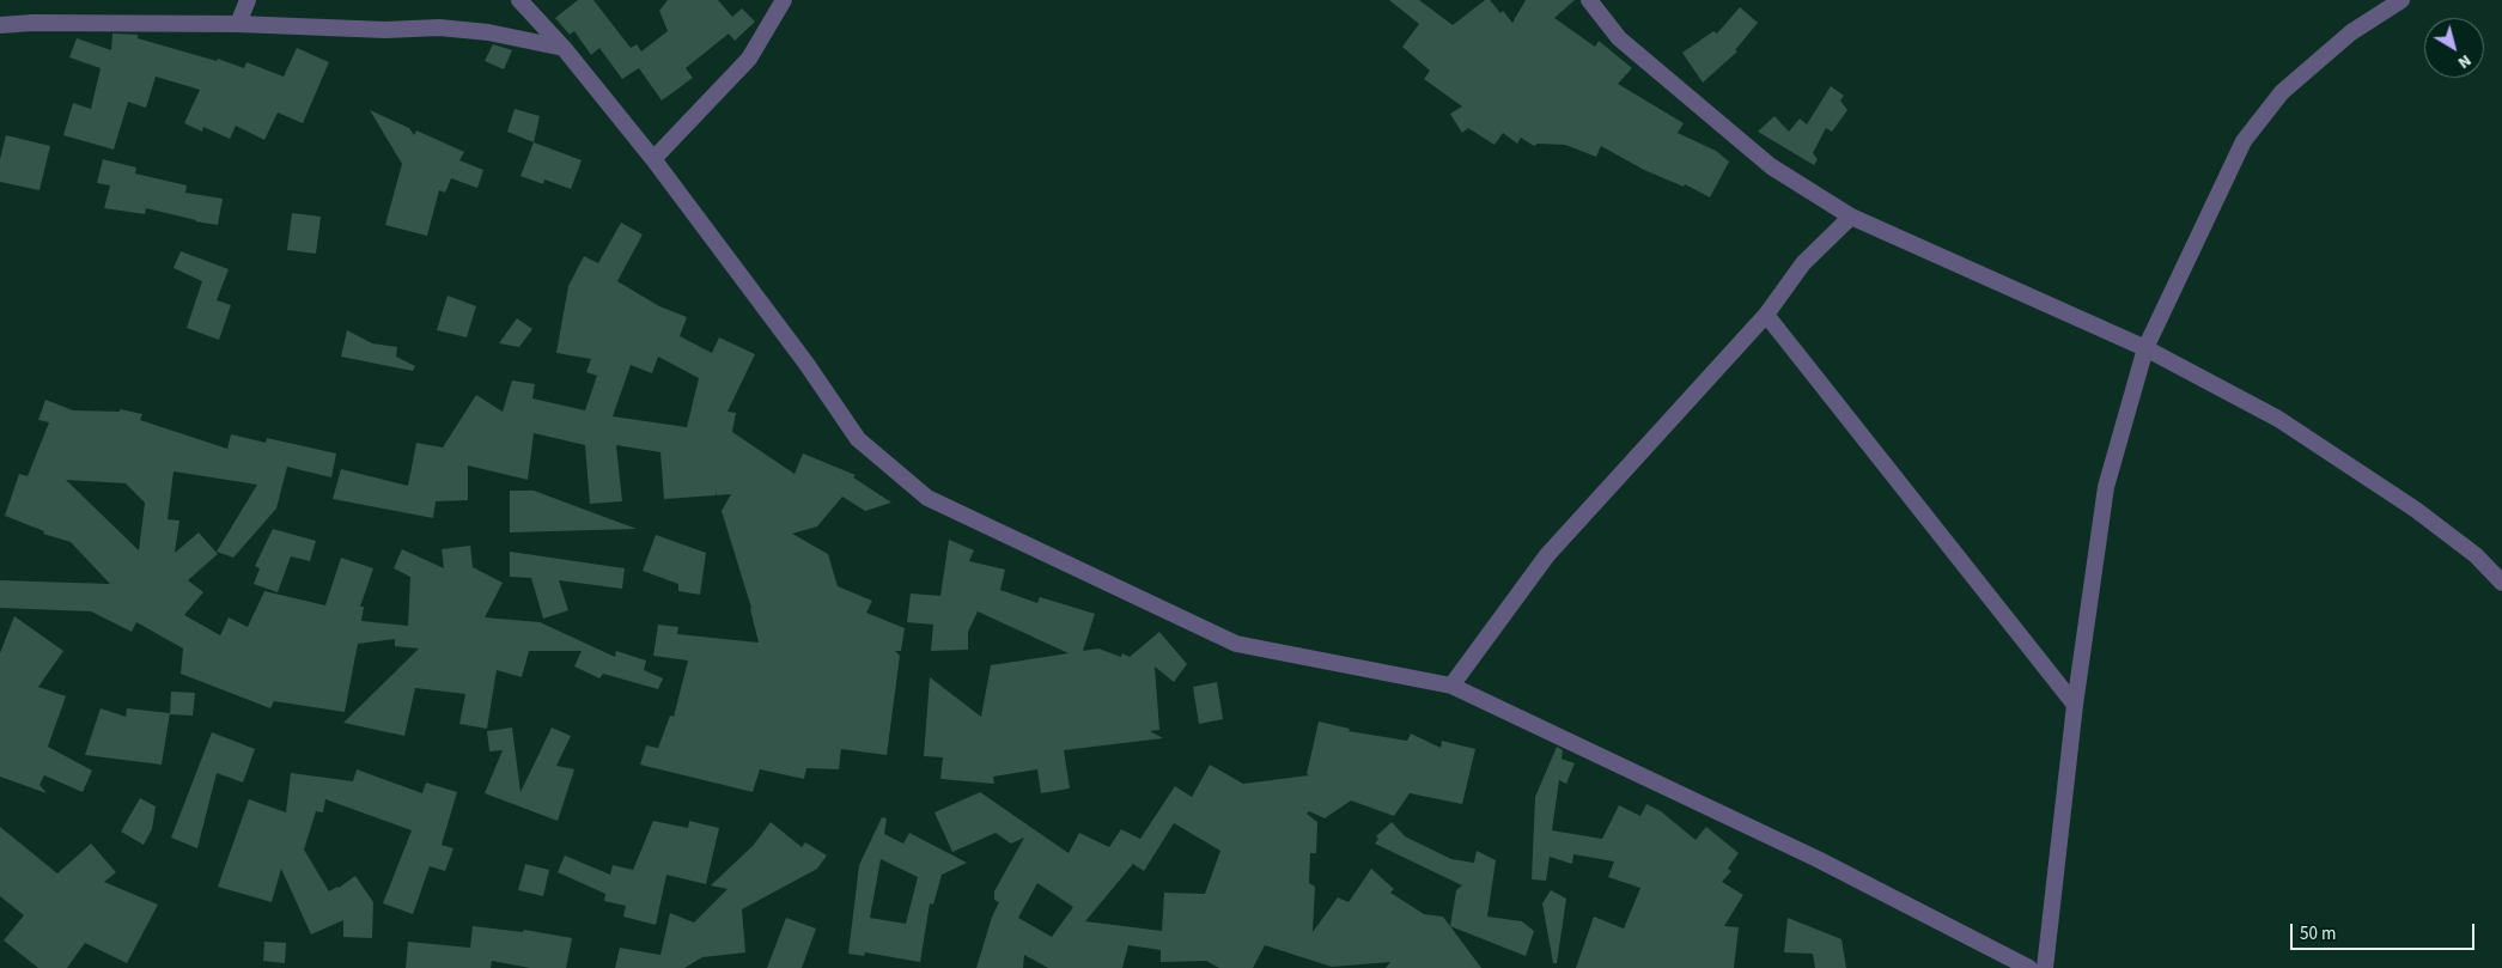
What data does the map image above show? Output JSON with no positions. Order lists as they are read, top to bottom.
{
  "scale_bar": "50 m",
  "north": "bottom right"
}
